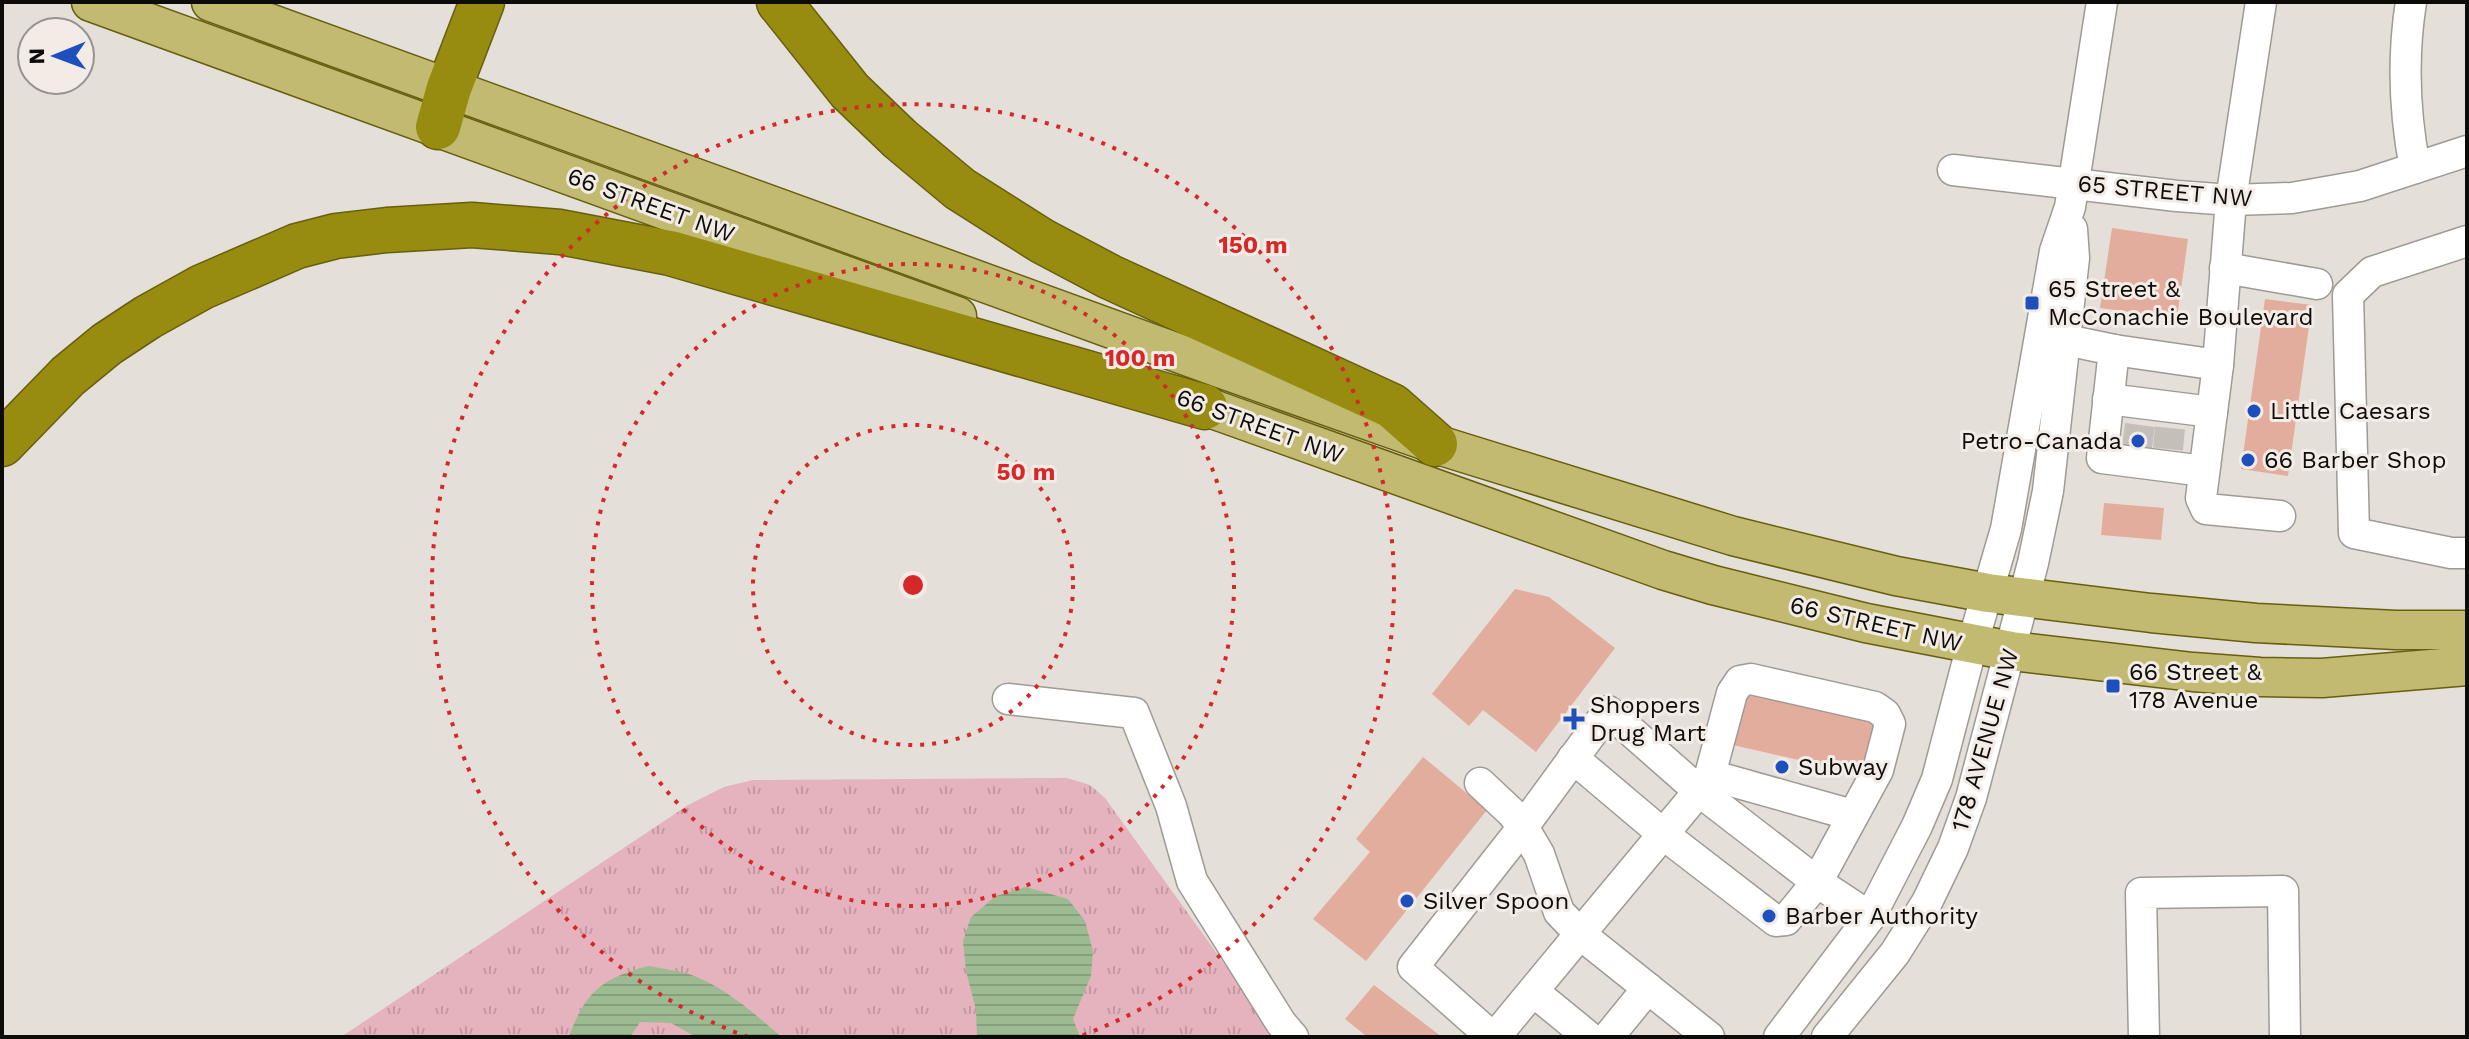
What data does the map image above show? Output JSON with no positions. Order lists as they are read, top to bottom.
{
  "streets": {
    "main road": ["66 STREET NW"],
    "street": ["65 STREET NW", "178 AVENUE NW"]
  },
  "crossings": [
    ["66 STREET NW", "178 AVENUE NW"]
  ],
  "places": {
    "transit": ["65 Street & McConachie Boulevard", "66 Street & 178 Avenue"],
    "other": [
      "Little Caesars",
      "Petro-Canada",
      "66 Barber Shop",
      "Subway",
      "Silver Spoon",
      "Barber Authority"
    ],
    "health": ["Shoppers Drug Mart"]
  },
  "north": "left",
  "rings": ["150 m", "100 m", "50 m"]
}
